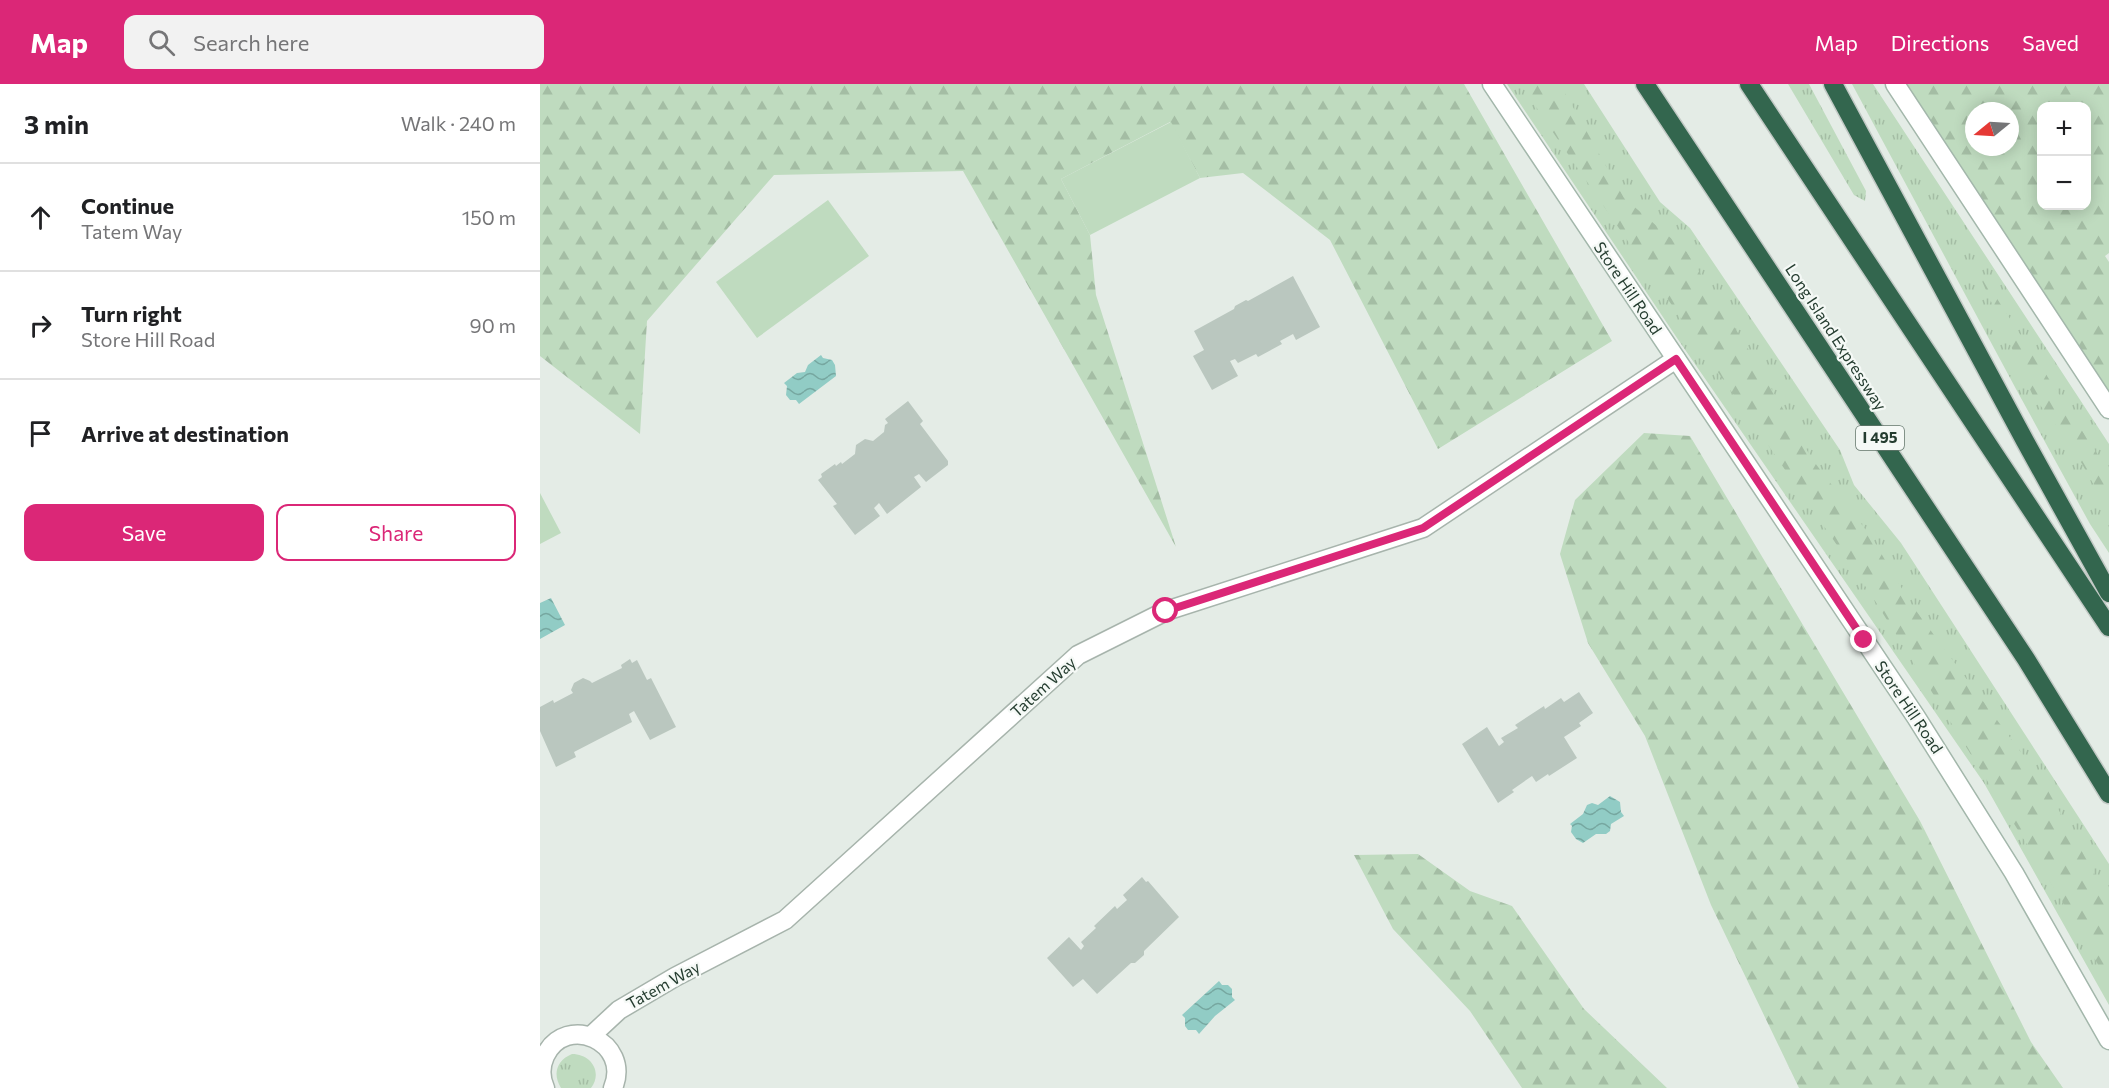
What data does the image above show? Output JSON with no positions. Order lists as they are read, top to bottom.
{
  "streets": {
    "highway": ["Long Island Expressway", "I 495"],
    "main road": ["Store Hill Road", "Tatem Way"]
  },
  "crossings": [
    ["Store Hill Road", "Tatem Way"]
  ],
  "north": "left",
  "page": {
    "header": "Map",
    "search": "Search here",
    "nav": ["Map", "Directions", "Saved"],
    "heading": ["3 min", "Walk · 240 m"],
    "map_buttons": ["+", "−"],
    "list": [
      ["Continue", "Tatem Way", "150 m"],
      ["Turn right", "Store Hill Road", "90 m"],
      "Arrive at destination"
    ],
    "buttons": ["Save", "Share"]
  }
}
